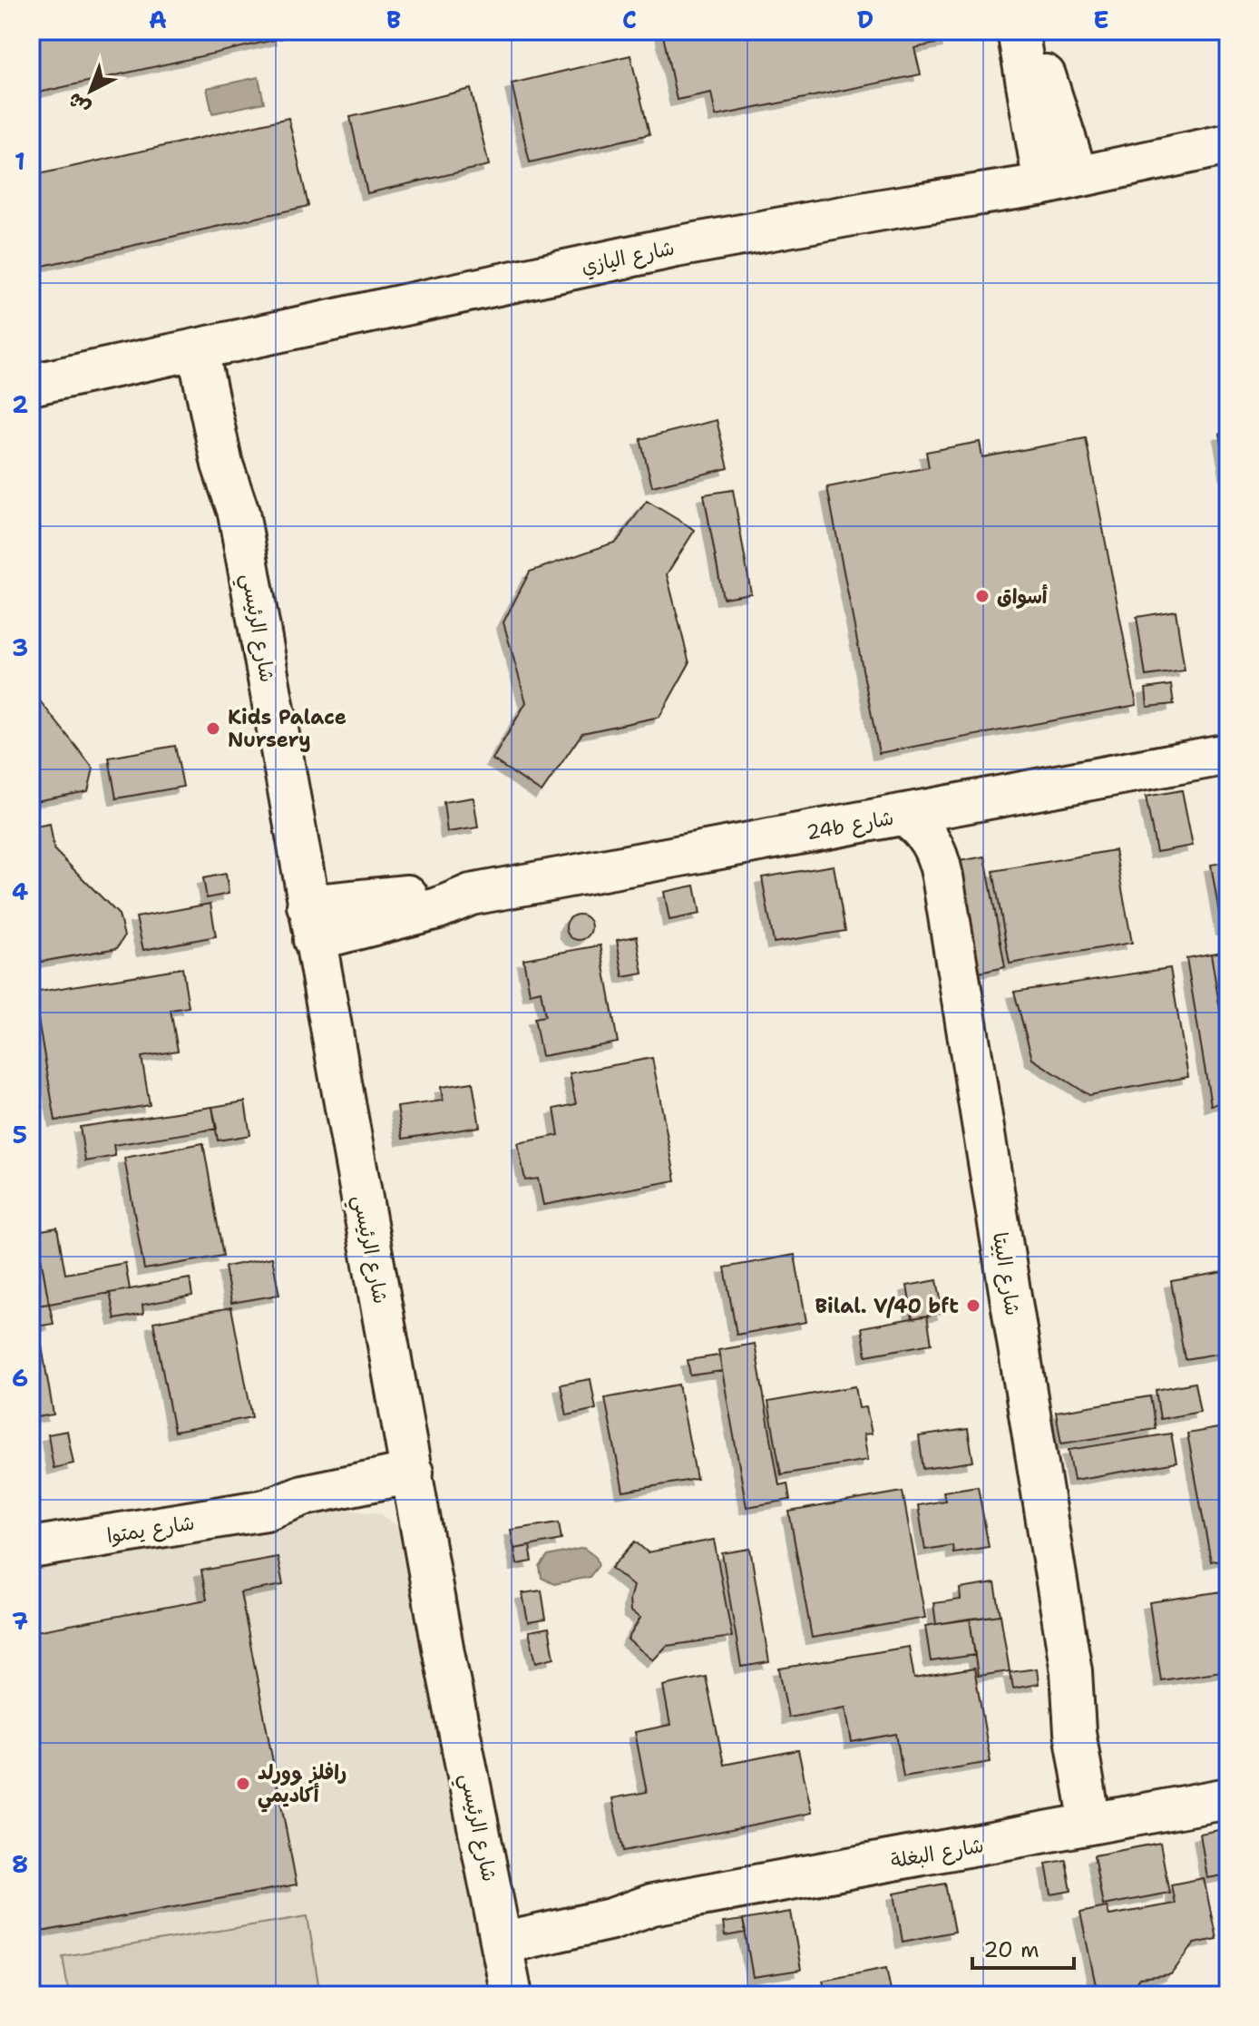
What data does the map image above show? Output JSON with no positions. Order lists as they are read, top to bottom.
{
  "streets": {
    "street": [
      "شارع اليازي",
      "شارع الرئيسي",
      "24b شارع",
      "شارع البيتا",
      "شارع يمتوا",
      "شارع البغلة"
    ]
  },
  "crossings": [
    ["شارع اليازي", "شارع الرئيسي"],
    ["شارع الرئيسي", "24b شارع"],
    ["شارع الرئيسي", "شارع يمتوا"],
    ["شارع الرئيسي", "شارع البغلة"],
    ["24b شارع", "شارع البيتا"],
    ["شارع البيتا", "شارع البغلة"]
  ],
  "places": [
    "أسواق",
    "Kids Palace Nursery",
    "Bilal. V/40 bft",
    "رافلز وورلد أكاديمي"
  ],
  "scale_bar": "20 m",
  "north": "bottom left",
  "grid": {
    "columns": [
      "A",
      "B",
      "C",
      "D",
      "E"
    ],
    "rows": [
      "1",
      "2",
      "3",
      "4",
      "5",
      "6",
      "7",
      "8"
    ]
  }
}
